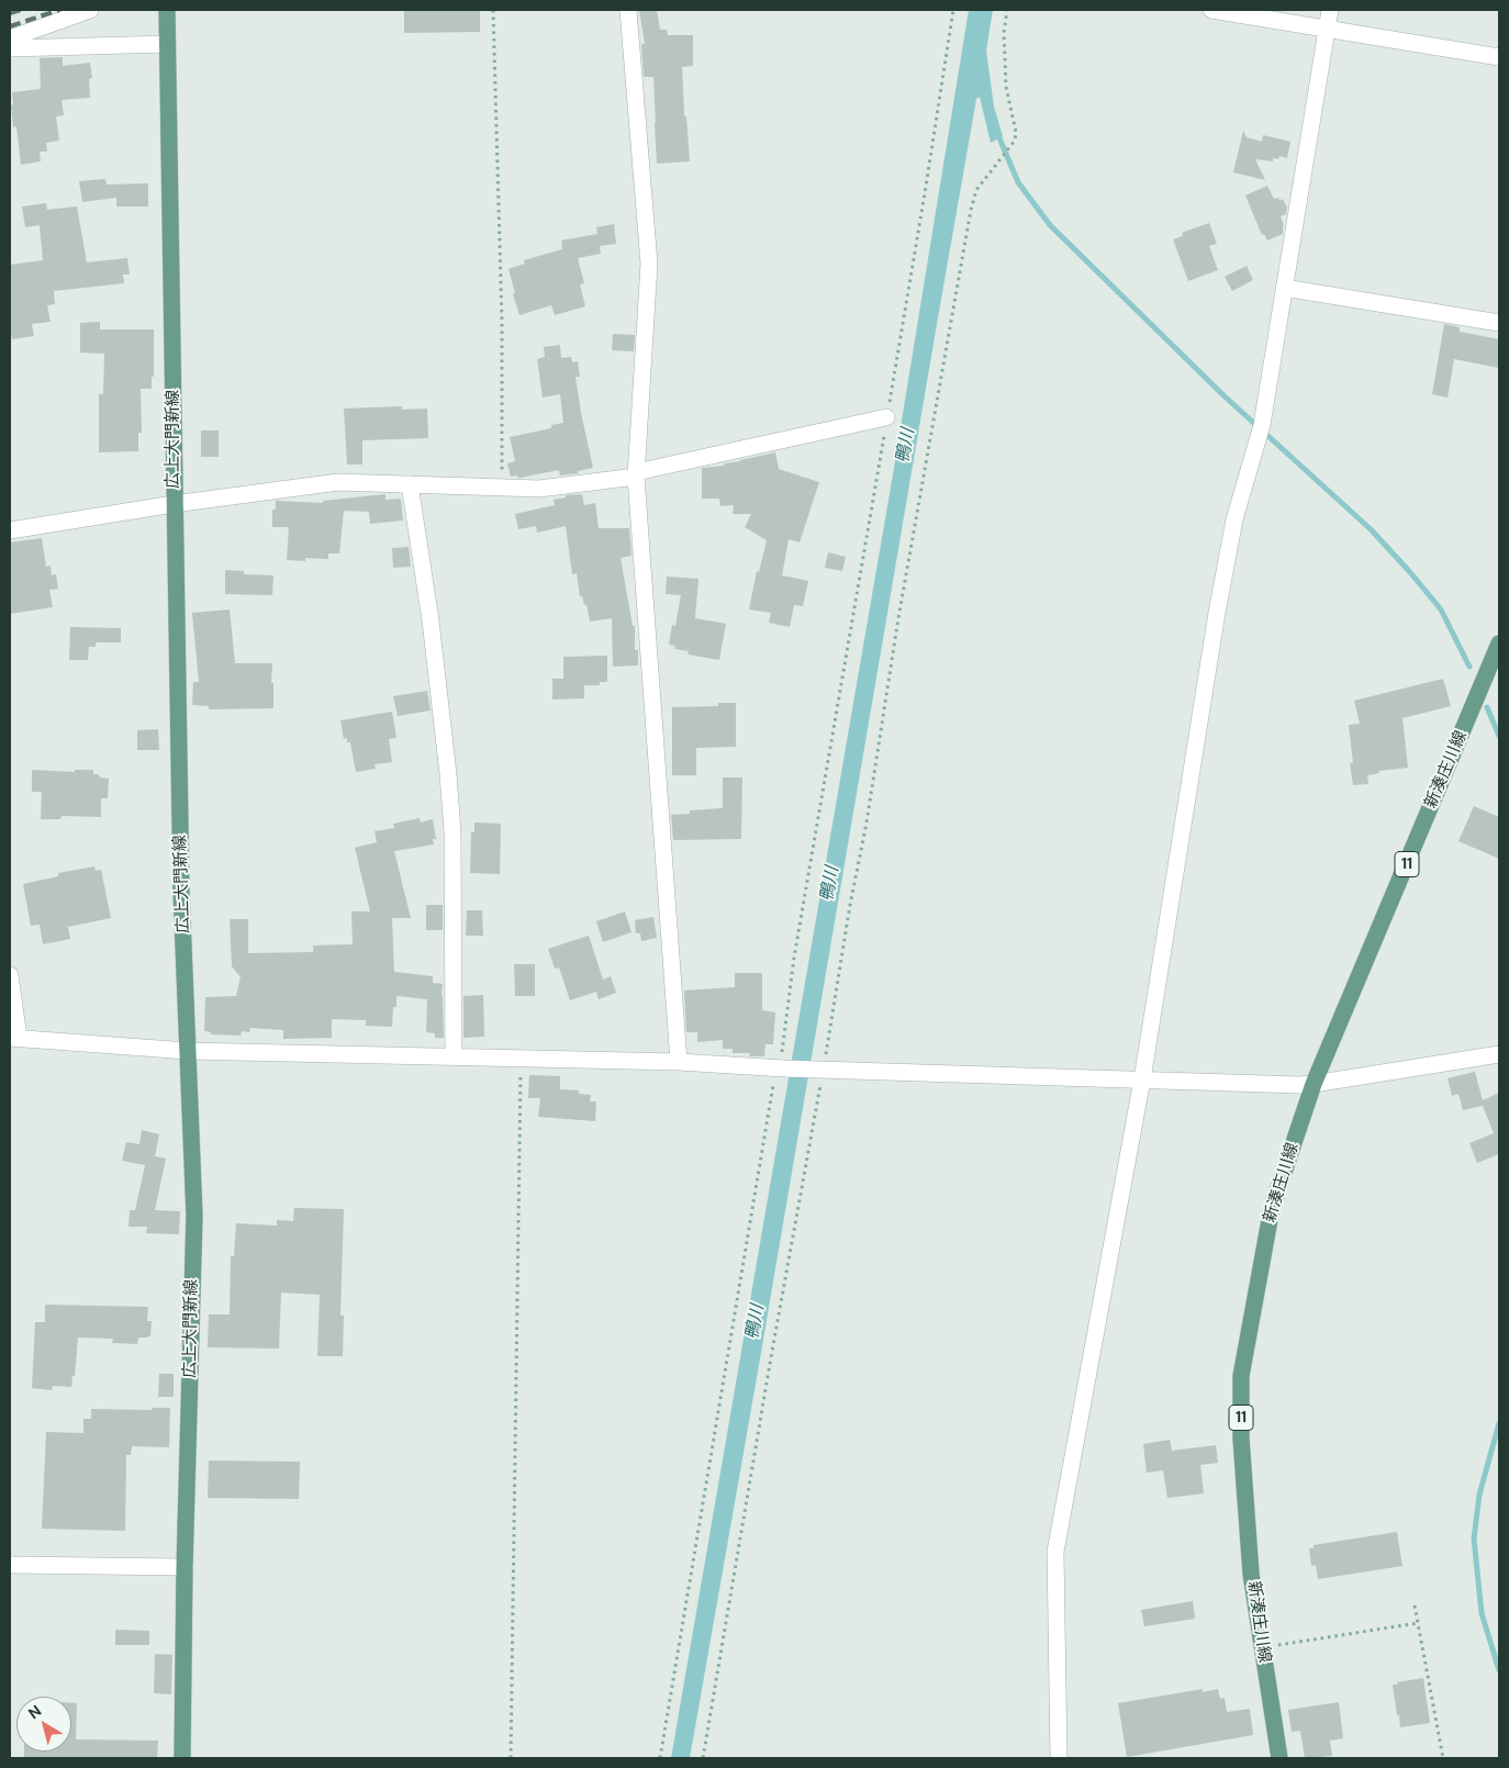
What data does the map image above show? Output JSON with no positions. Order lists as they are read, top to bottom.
{
  "streets": {
    "main road": ["広上大門新線", "新湊庄川線", "11"]
  },
  "water": ["鴨川"],
  "north": "top left"
}
